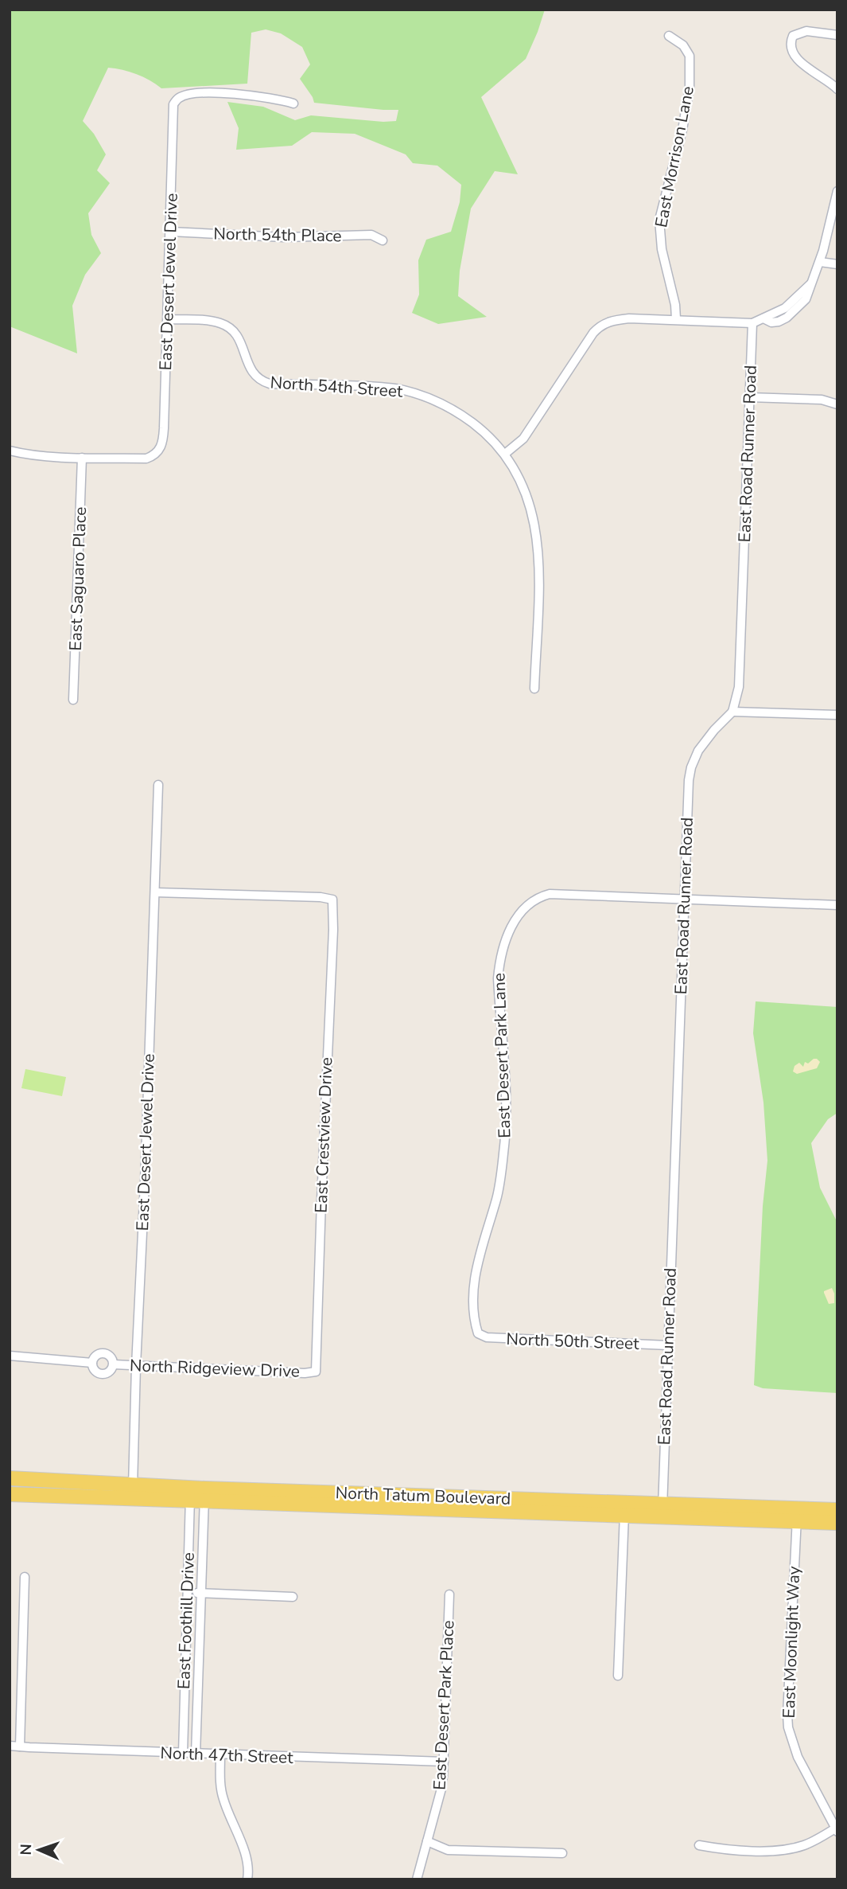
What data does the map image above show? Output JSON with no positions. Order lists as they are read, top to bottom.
{
  "streets": {
    "main road": ["North Tatum Boulevard"],
    "street": [
      "East Morrison Lane",
      "North 54th Place",
      "East Desert Jewel Drive",
      "North 54th Street",
      "East Road Runner Road",
      "East Saguaro Place",
      "East Desert Park Lane",
      "East Crestview Drive",
      "North 50th Street",
      "North Ridgeview Drive",
      "East Foothill Drive",
      "East Moonlight Way",
      "East Desert Park Place",
      "North 47th Street"
    ]
  },
  "crossings": [
    ["North 54th Place", "East Desert Jewel Drive"],
    ["East Desert Jewel Drive", "North 54th Street"],
    ["East Desert Jewel Drive", "East Saguaro Place"],
    ["East Desert Jewel Drive", "East Crestview Drive"],
    ["East Desert Jewel Drive", "North Ridgeview Drive"],
    ["East Desert Jewel Drive", "North Tatum Boulevard"],
    ["East Road Runner Road", "East Desert Park Lane"],
    ["East Road Runner Road", "North 50th Street"],
    ["East Road Runner Road", "North Tatum Boulevard"],
    ["East Desert Park Lane", "North 50th Street"],
    ["East Crestview Drive", "North Ridgeview Drive"],
    ["North Tatum Boulevard", "East Foothill Drive"],
    ["North Tatum Boulevard", "East Moonlight Way"],
    ["East Foothill Drive", "North 47th Street"],
    ["East Desert Park Place", "North 47th Street"]
  ],
  "north": "left"
}
